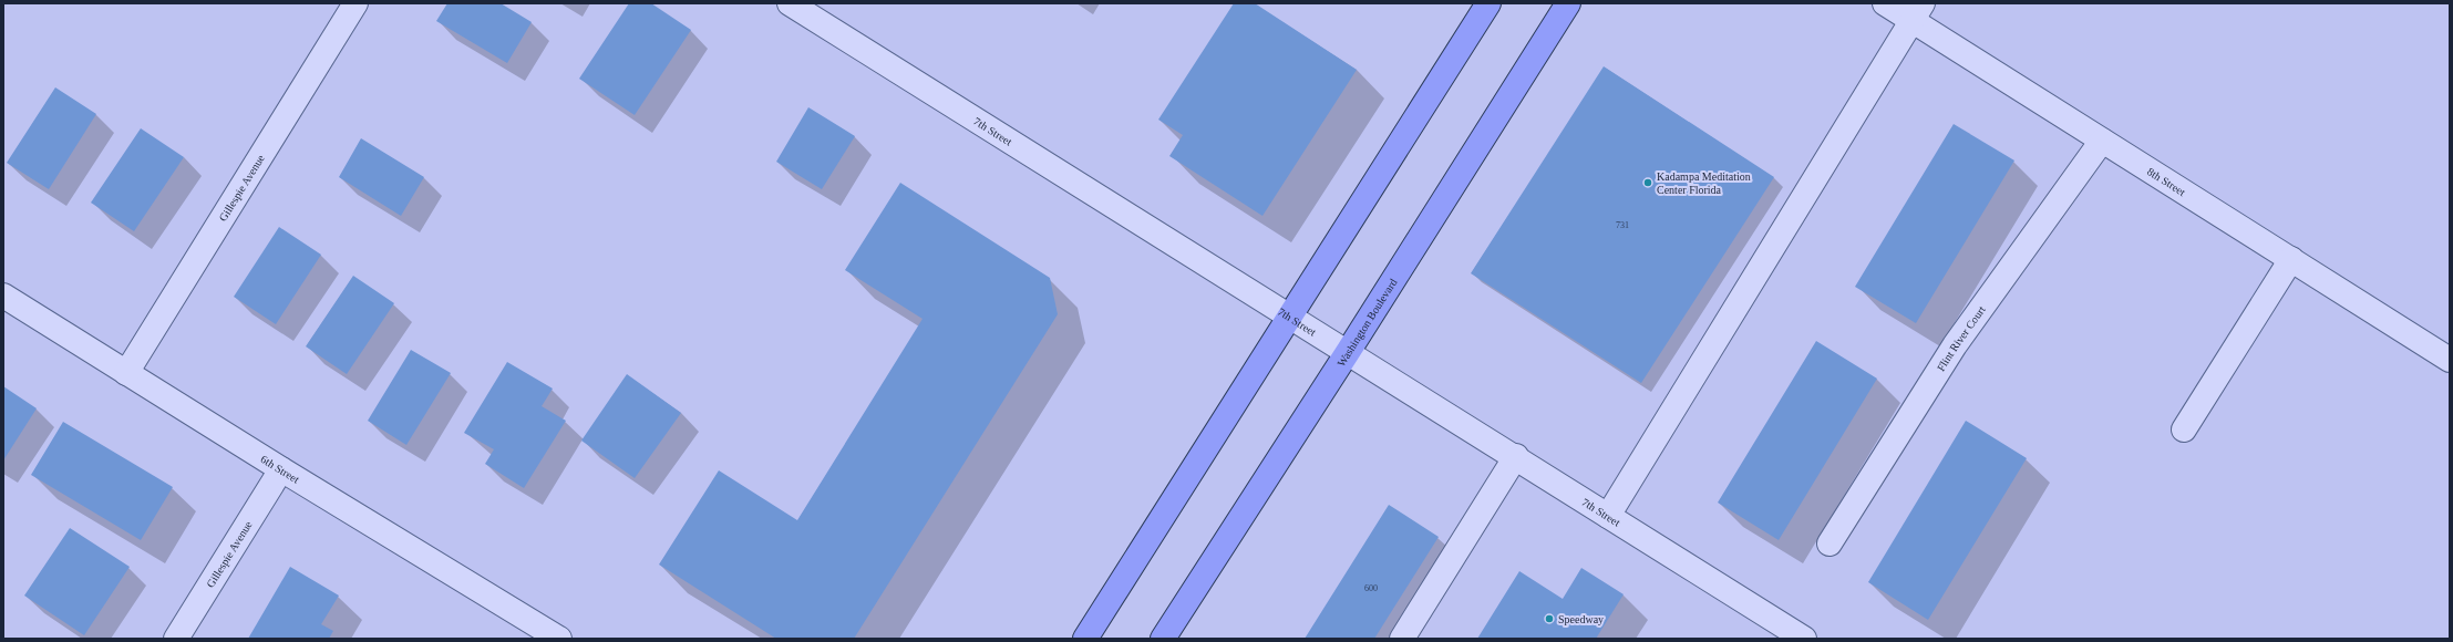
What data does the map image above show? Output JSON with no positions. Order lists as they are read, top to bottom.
{
  "streets": {
    "main road": ["Washington Boulevard"],
    "street": [
      "7th Street",
      "8th Street",
      "Gillespie Avenue",
      "Flint River Court",
      "6th Street"
    ]
  },
  "crossings": [
    ["7th Street", "Washington Boulevard"],
    ["8th Street", "Flint River Court"],
    ["Gillespie Avenue", "6th Street"]
  ],
  "places": ["Kadampa Meditation Center Florida", "Speedway"],
  "house_numbers": ["731", "600"]
}
